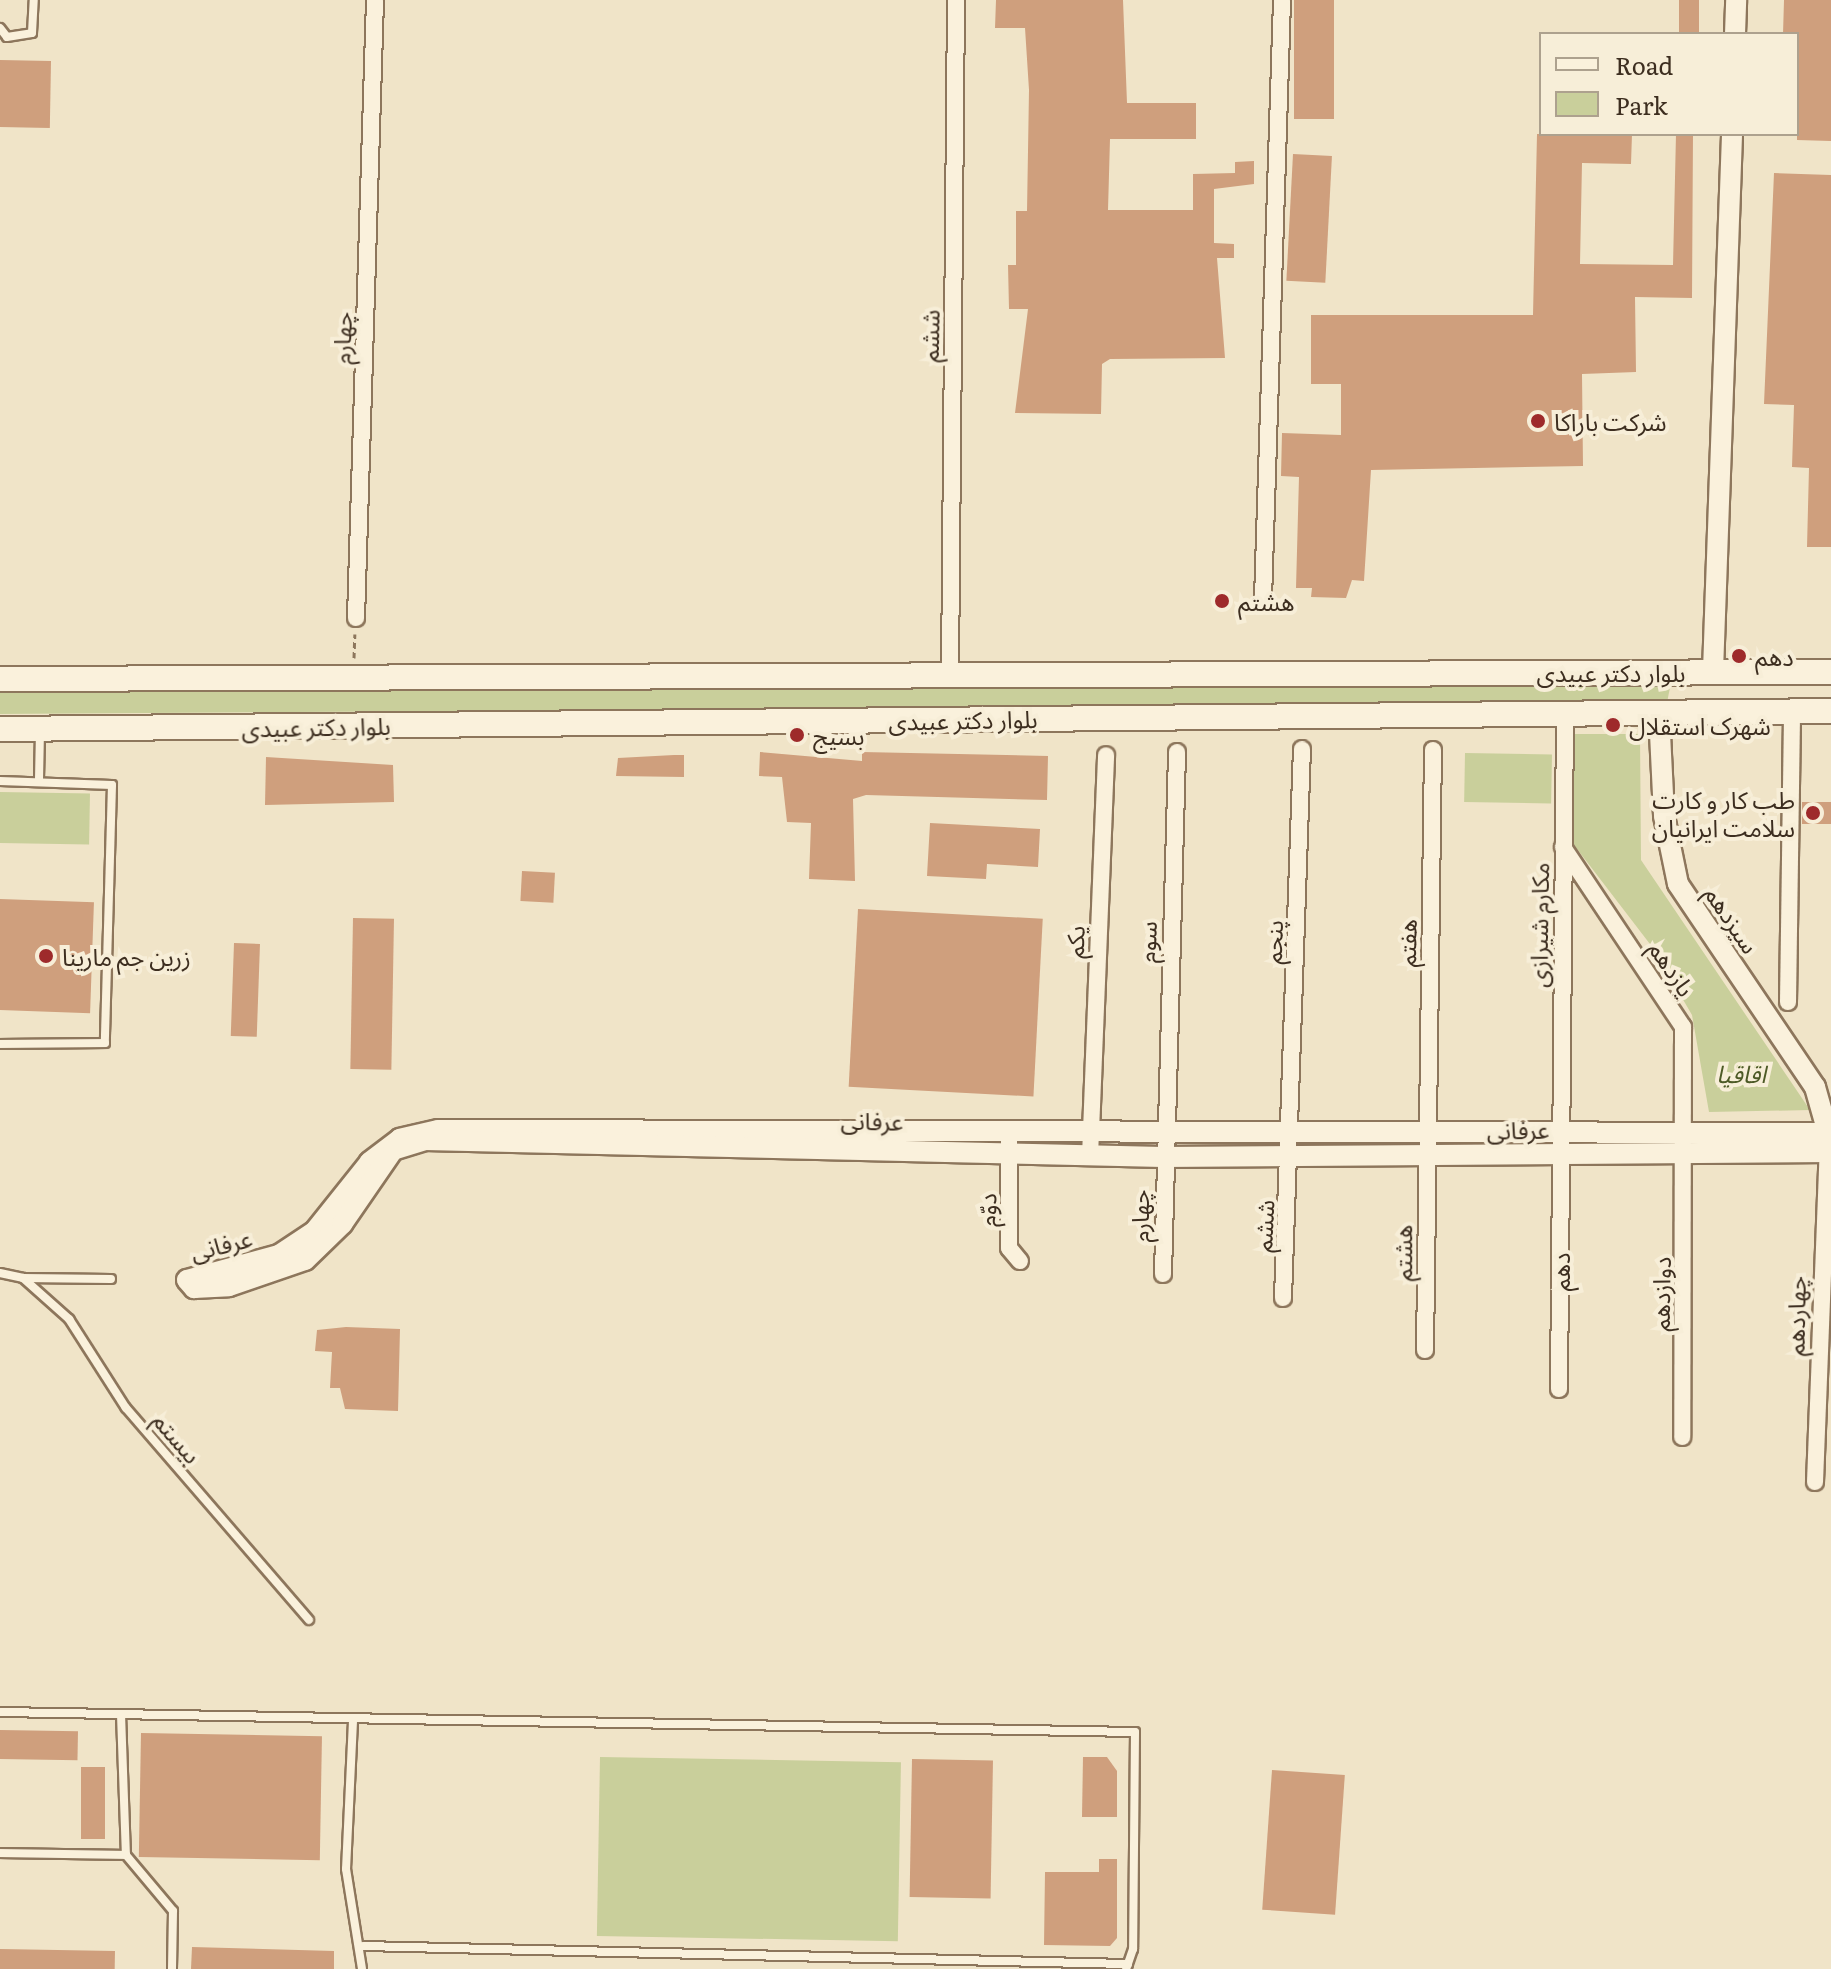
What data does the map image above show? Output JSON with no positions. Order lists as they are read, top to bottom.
{
  "streets": {
    "main road": ["بلوار دکتر عبیدی"],
    "street": [
      "ششم",
      "چهارم",
      "سیزدهم",
      "مکارم شیرازی",
      "یکم",
      "سوم",
      "پنجم",
      "هفتم",
      "یازدهم",
      "عرفانی",
      "دوّم",
      "هشتم",
      "دهم",
      "دوازدهم",
      "چهاردهم"
    ],
    "lane": ["بیستم"]
  },
  "crossings": [
    ["ششم", "بلوار دکتر عبیدی"],
    ["ششم", "پنجم"],
    ["ششم", "عرفانی"],
    ["چهارم", "سوم"],
    ["چهارم", "عرفانی"],
    ["بلوار دکتر عبیدی", "سیزدهم"],
    ["بلوار دکتر عبیدی", "مکارم شیرازی"],
    ["سیزدهم", "عرفانی"],
    ["سیزدهم", "چهاردهم"],
    ["مکارم شیرازی", "یازدهم"],
    ["مکارم شیرازی", "عرفانی"],
    ["مکارم شیرازی", "دهم"],
    ["یکم", "عرفانی"],
    ["سوم", "عرفانی"],
    ["پنجم", "عرفانی"],
    ["هفتم", "عرفانی"],
    ["هفتم", "هشتم"],
    ["یازدهم", "عرفانی"],
    ["یازدهم", "دوازدهم"],
    ["عرفانی", "دوّم"],
    ["عرفانی", "هشتم"],
    ["عرفانی", "دهم"],
    ["عرفانی", "دوازدهم"],
    ["عرفانی", "چهاردهم"]
  ],
  "parks": ["اقاقیا"],
  "places": [
    "شرکت باراکا",
    "هشتم",
    "دهم",
    "شهرک استقلال",
    "بسیج",
    "طب کار و کارت سلامت ایرانیان",
    "زرین جم مارینا"
  ],
  "legend": ["Road", "Park"]
}
